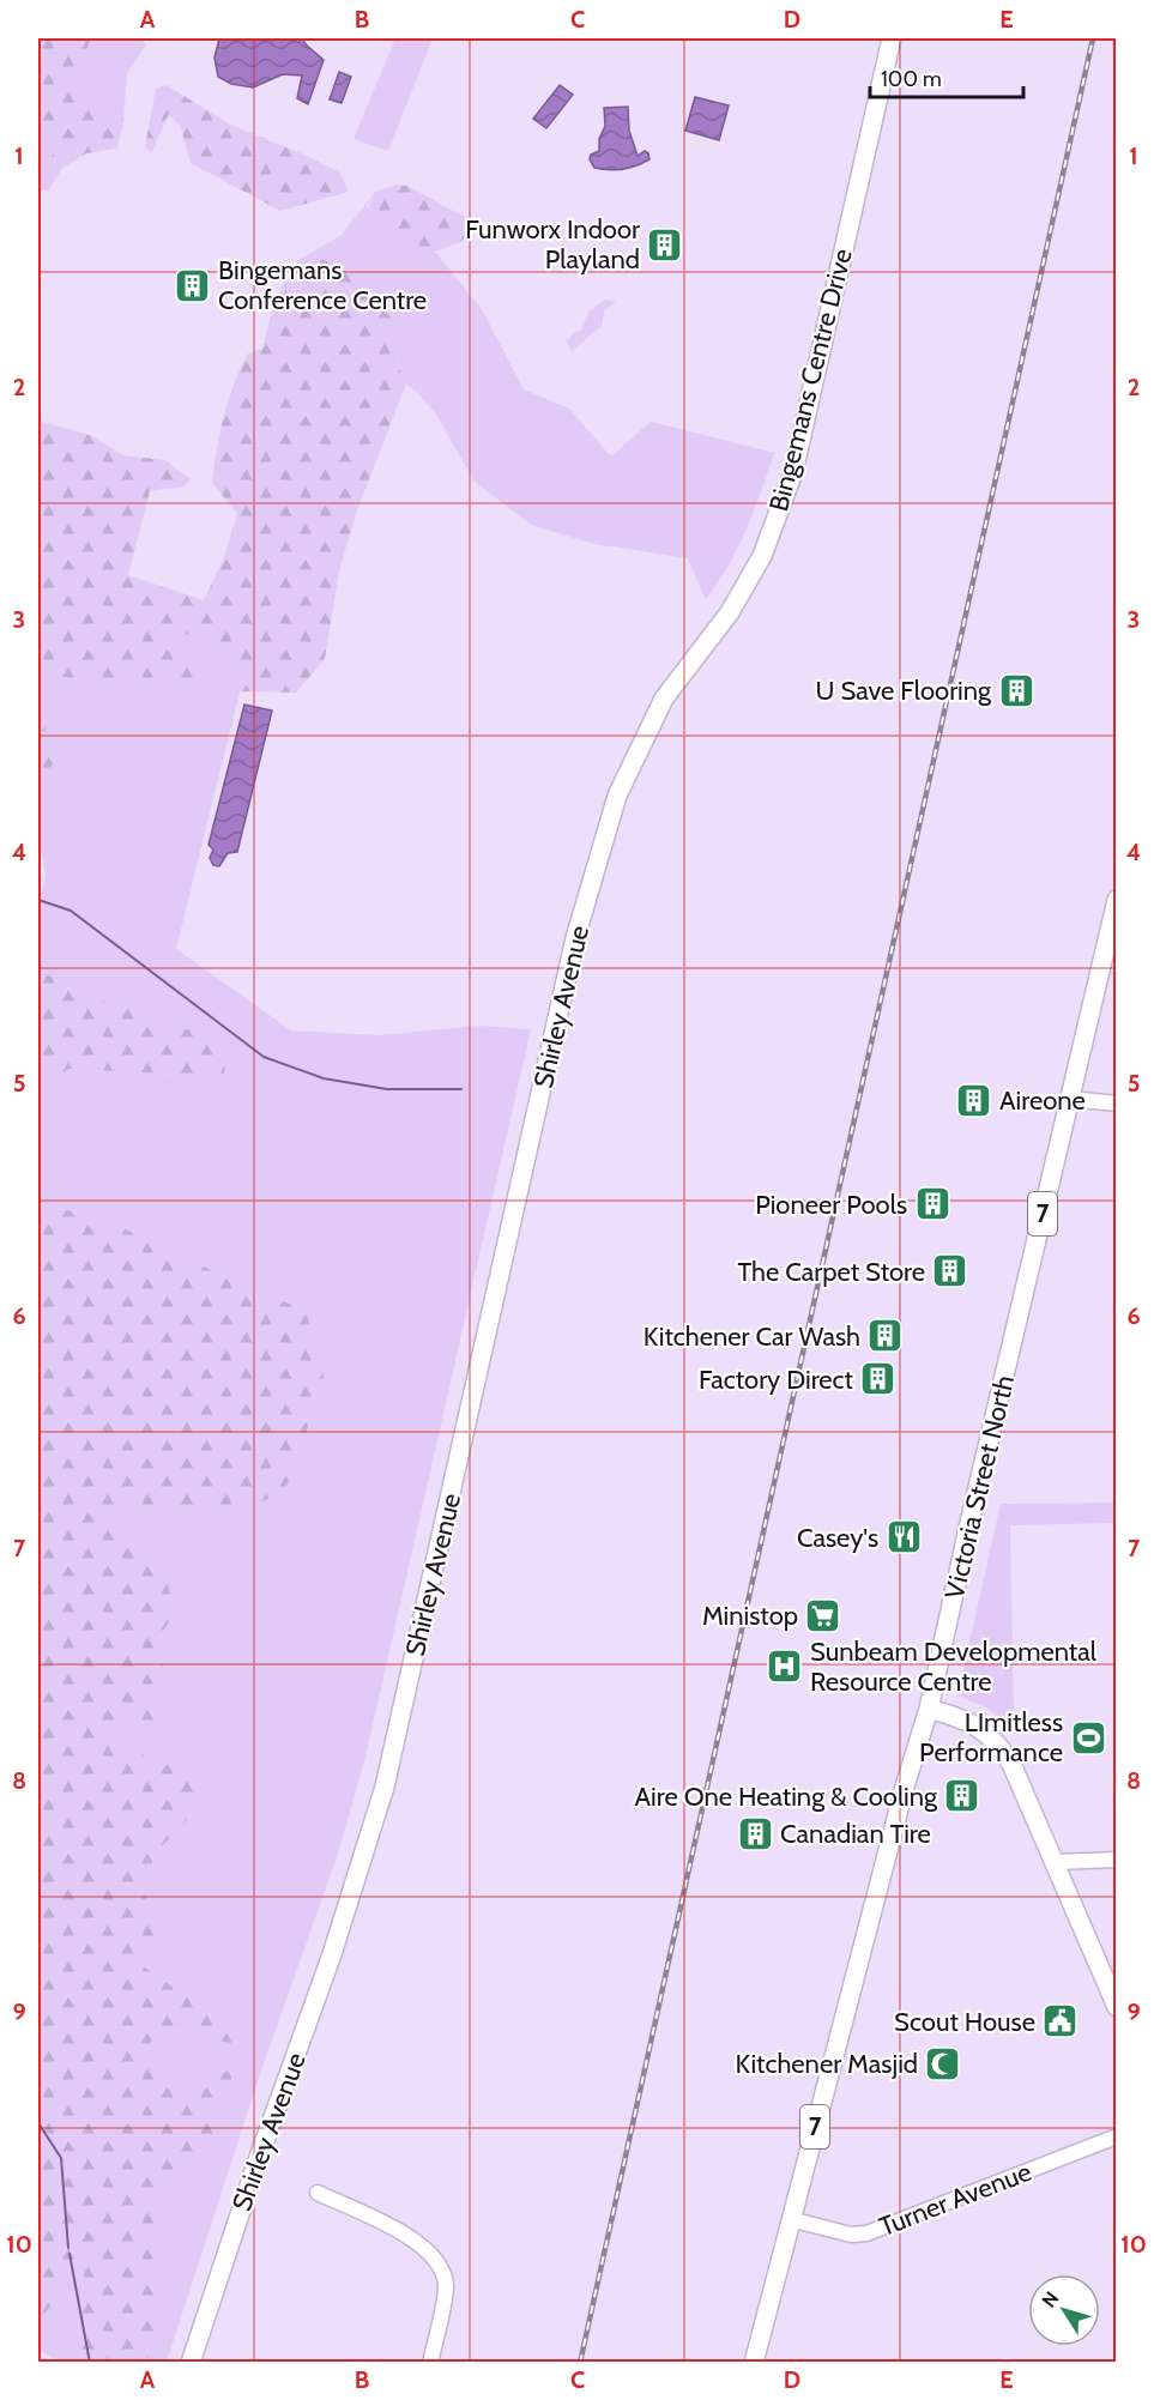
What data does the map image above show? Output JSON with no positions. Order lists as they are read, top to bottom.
{
  "streets": {
    "main road": [
      "Bingemans Centre Drive",
      "Shirley Avenue",
      "7",
      "Victoria Street North"
    ],
    "street": ["Turner Avenue"]
  },
  "crossings": [
    ["Bingemans Centre Drive", "Shirley Avenue"],
    ["Victoria Street North", "Turner Avenue"]
  ],
  "places": {
    "building": [
      "Funworx Indoor Playland",
      "Bingemans Conference Centre",
      "U Save Flooring",
      "Aireone",
      "Pioneer Pools",
      "The Carpet Store",
      "Kitchener Car Wash",
      "Factory Direct",
      "Aire One Heating & Cooling",
      "Canadian Tire"
    ],
    "restaurant": ["Casey's"],
    "supermarket": ["Ministop"],
    "hospital": ["Sunbeam Developmental Resource Centre"],
    "sports": ["LImitless Performance"],
    "public building": ["Scout House"],
    "mosque": ["Kitchener Masjid"]
  },
  "scale_bar": "100 m",
  "north": "top left",
  "grid": {
    "columns": [
      "A",
      "B",
      "C",
      "D",
      "E"
    ],
    "rows": [
      "1",
      "2",
      "3",
      "4",
      "5",
      "6",
      "7",
      "8",
      "9",
      "10"
    ]
  }
}
